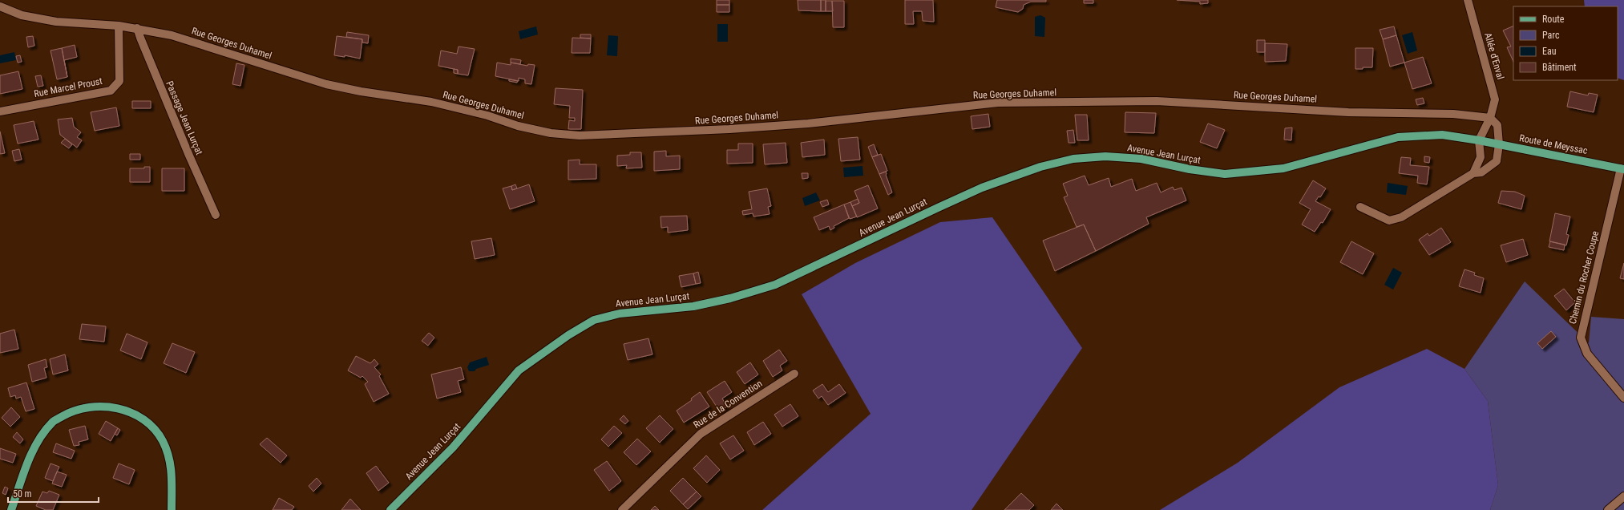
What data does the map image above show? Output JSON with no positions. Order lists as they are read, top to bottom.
{
  "streets": {
    "main road": ["Route de Meyssac", "Avenue Jean Lurçat"],
    "street": [
      "Rue Georges Duhamel",
      "Allée d'Enval",
      "Rue Marcel Proust",
      "Passage Jean Lurçat",
      "Chemin du Rocher Coupe",
      "Rue de la Convention"
    ]
  },
  "crossings": [
    ["Rue Georges Duhamel", "Allée d'Enval"],
    ["Rue Georges Duhamel", "Rue Marcel Proust"],
    ["Rue Georges Duhamel", "Passage Jean Lurçat"],
    ["Route de Meyssac", "Avenue Jean Lurçat"],
    ["Route de Meyssac", "Chemin du Rocher Coupe"]
  ],
  "legend": [
    "Route",
    "Parc",
    "Eau",
    "Bâtiment"
  ],
  "scale_bar": "50 m"
}
